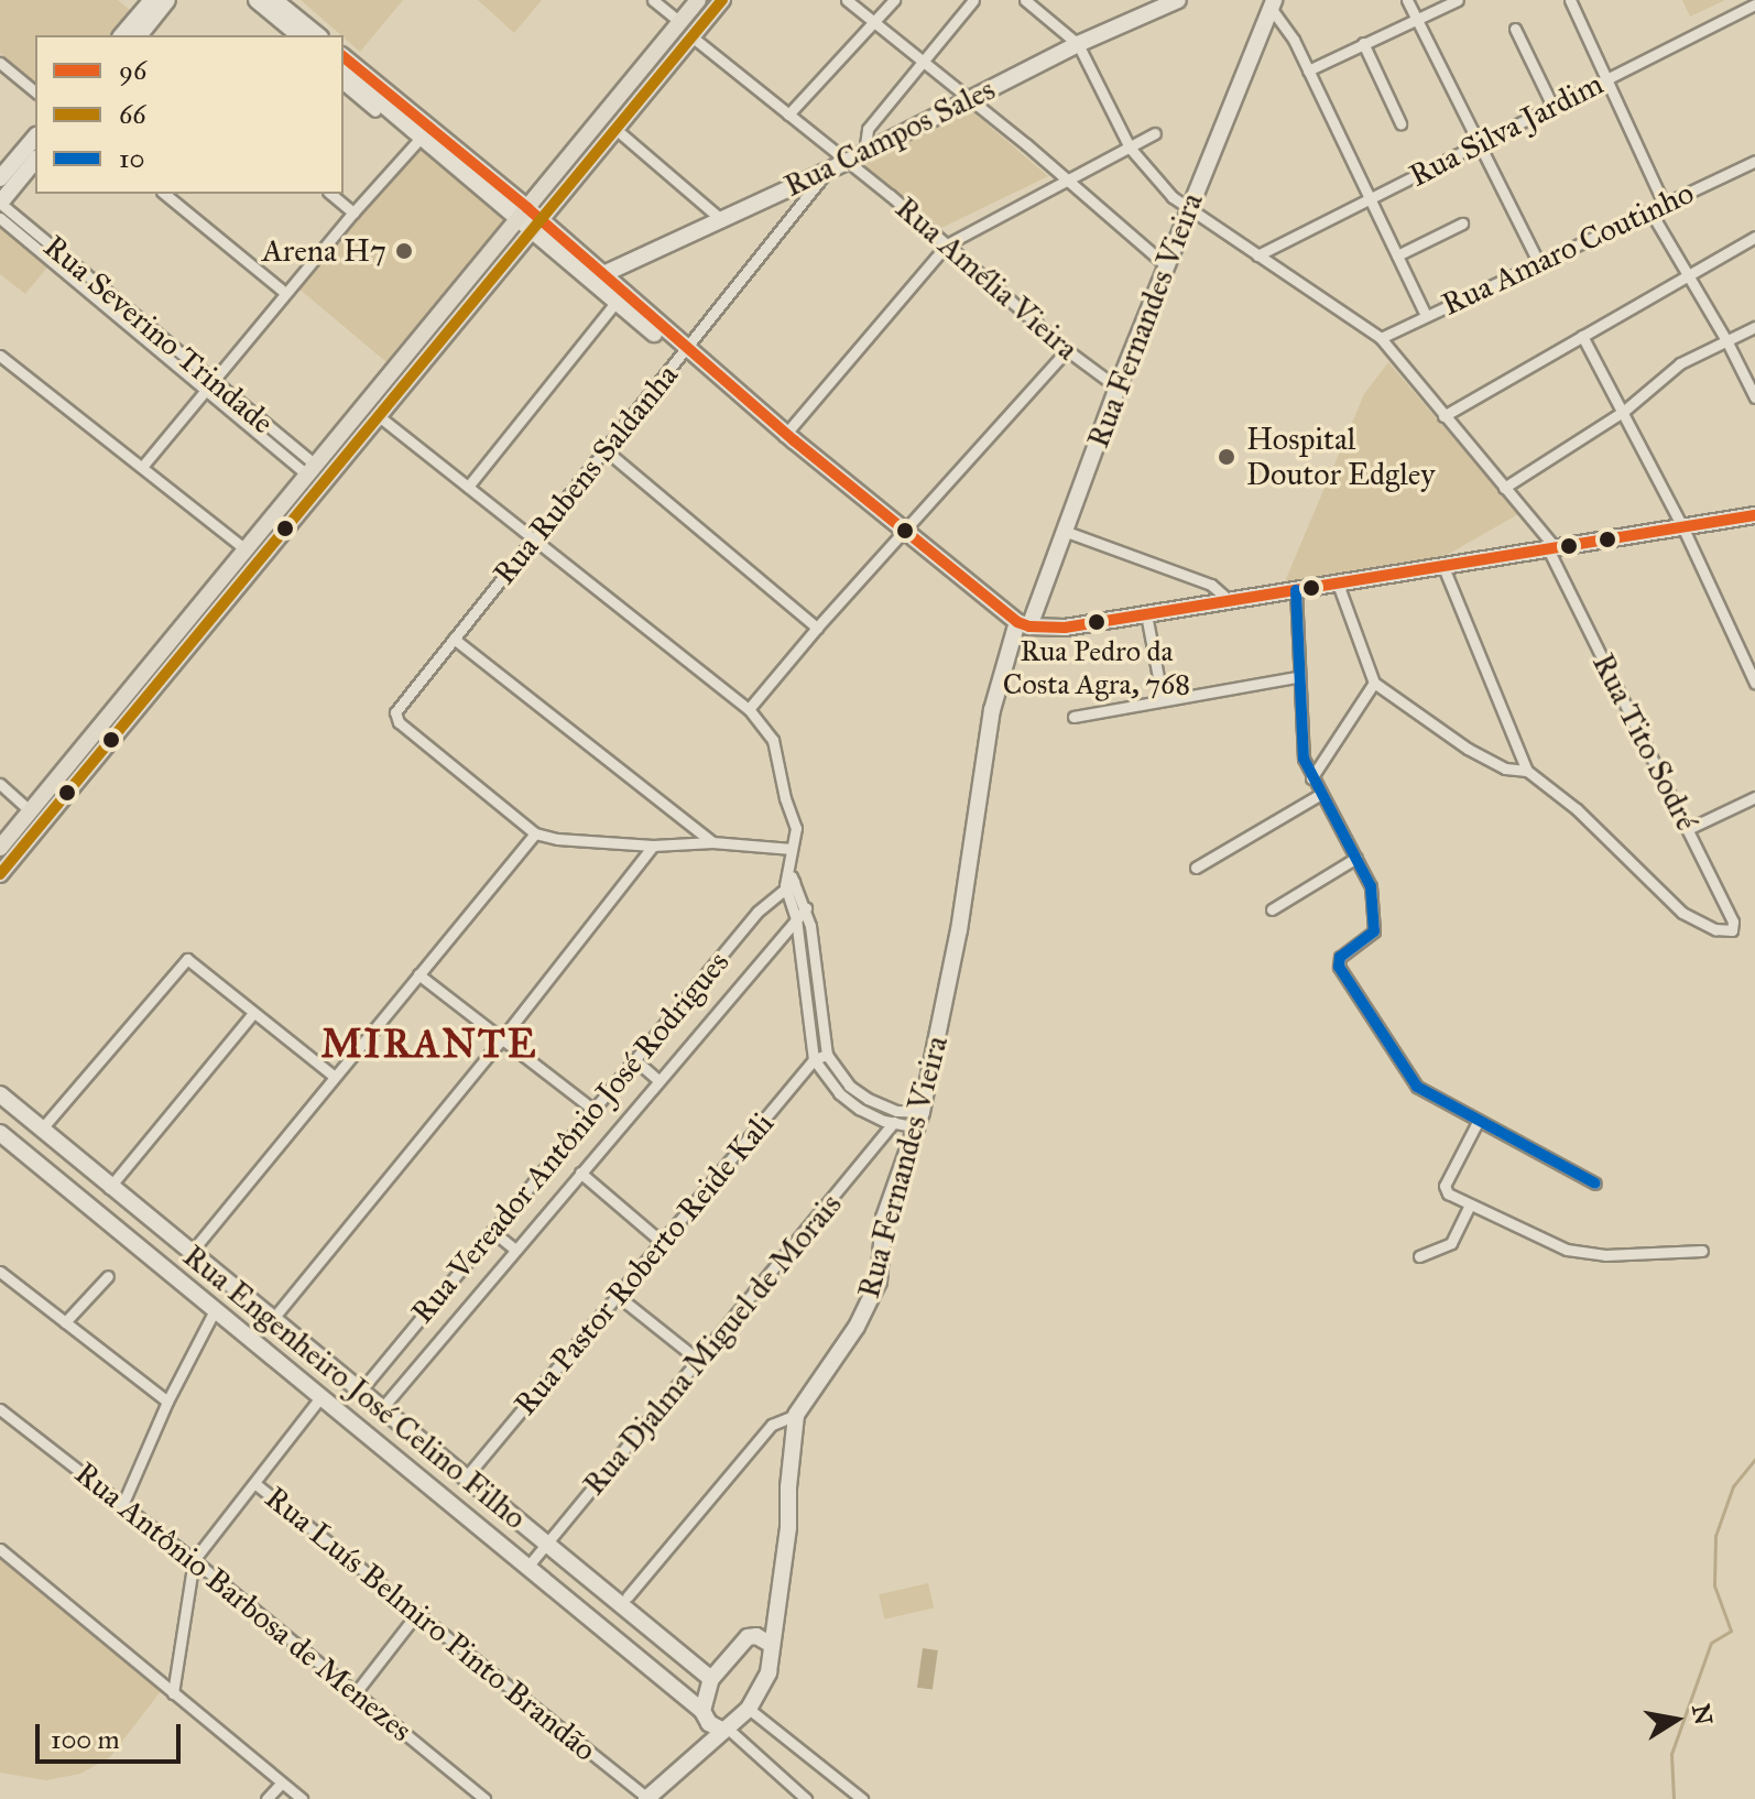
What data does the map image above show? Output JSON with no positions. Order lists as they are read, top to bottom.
{
  "streets": {
    "street": [
      "Rua Silva Jardim",
      "Rua Campos Sales",
      "Rua Amaro Coutinho",
      "Rua Amélia Vieira",
      "Rua Fernandes Vieira",
      "Rua Severino Trindade",
      "Rua Rubens Saldanha",
      "Rua Tito Sodré",
      "Rua Vereador Antônio José Rodrigues",
      "Rua Pastor Roberto Reide Kali",
      "Rua Djalma Miguel de Morais",
      "Rua Engenheiro José Celino Filho",
      "Rua Antônio Barbosa de Menezes",
      "Rua Luís Belmiro Pinto Brandão"
    ]
  },
  "crossings": [
    ["Rua Silva Jardim", "Rua Tito Sodré"],
    ["Rua Campos Sales", "Rua Amélia Vieira"],
    ["Rua Campos Sales", "Rua Rubens Saldanha"],
    ["Rua Campos Sales", "Rua Tito Sodré"],
    ["Rua Amaro Coutinho", "Rua Tito Sodré"],
    ["Rua Amélia Vieira", "Rua Fernandes Vieira"],
    ["Rua Fernandes Vieira", "Rua Tito Sodré"],
    ["Rua Fernandes Vieira", "Rua Engenheiro José Celino Filho"],
    ["Rua Vereador Antônio José Rodrigues", "Rua Engenheiro José Celino Filho"],
    ["Rua Pastor Roberto Reide Kali", "Rua Engenheiro José Celino Filho"],
    ["Rua Djalma Miguel de Morais", "Rua Engenheiro José Celino Filho"]
  ],
  "districts": ["MIRANTE"],
  "places": ["Arena H7", "Hospital Doutor Edgley", "Rua Pedro da Costa Agra, 768"],
  "lines": ["transit line 66", "transit line 96", "transit line 10"],
  "legend": ["96", "66", "10"],
  "scale_bar": "100 m",
  "north": "right"
}
